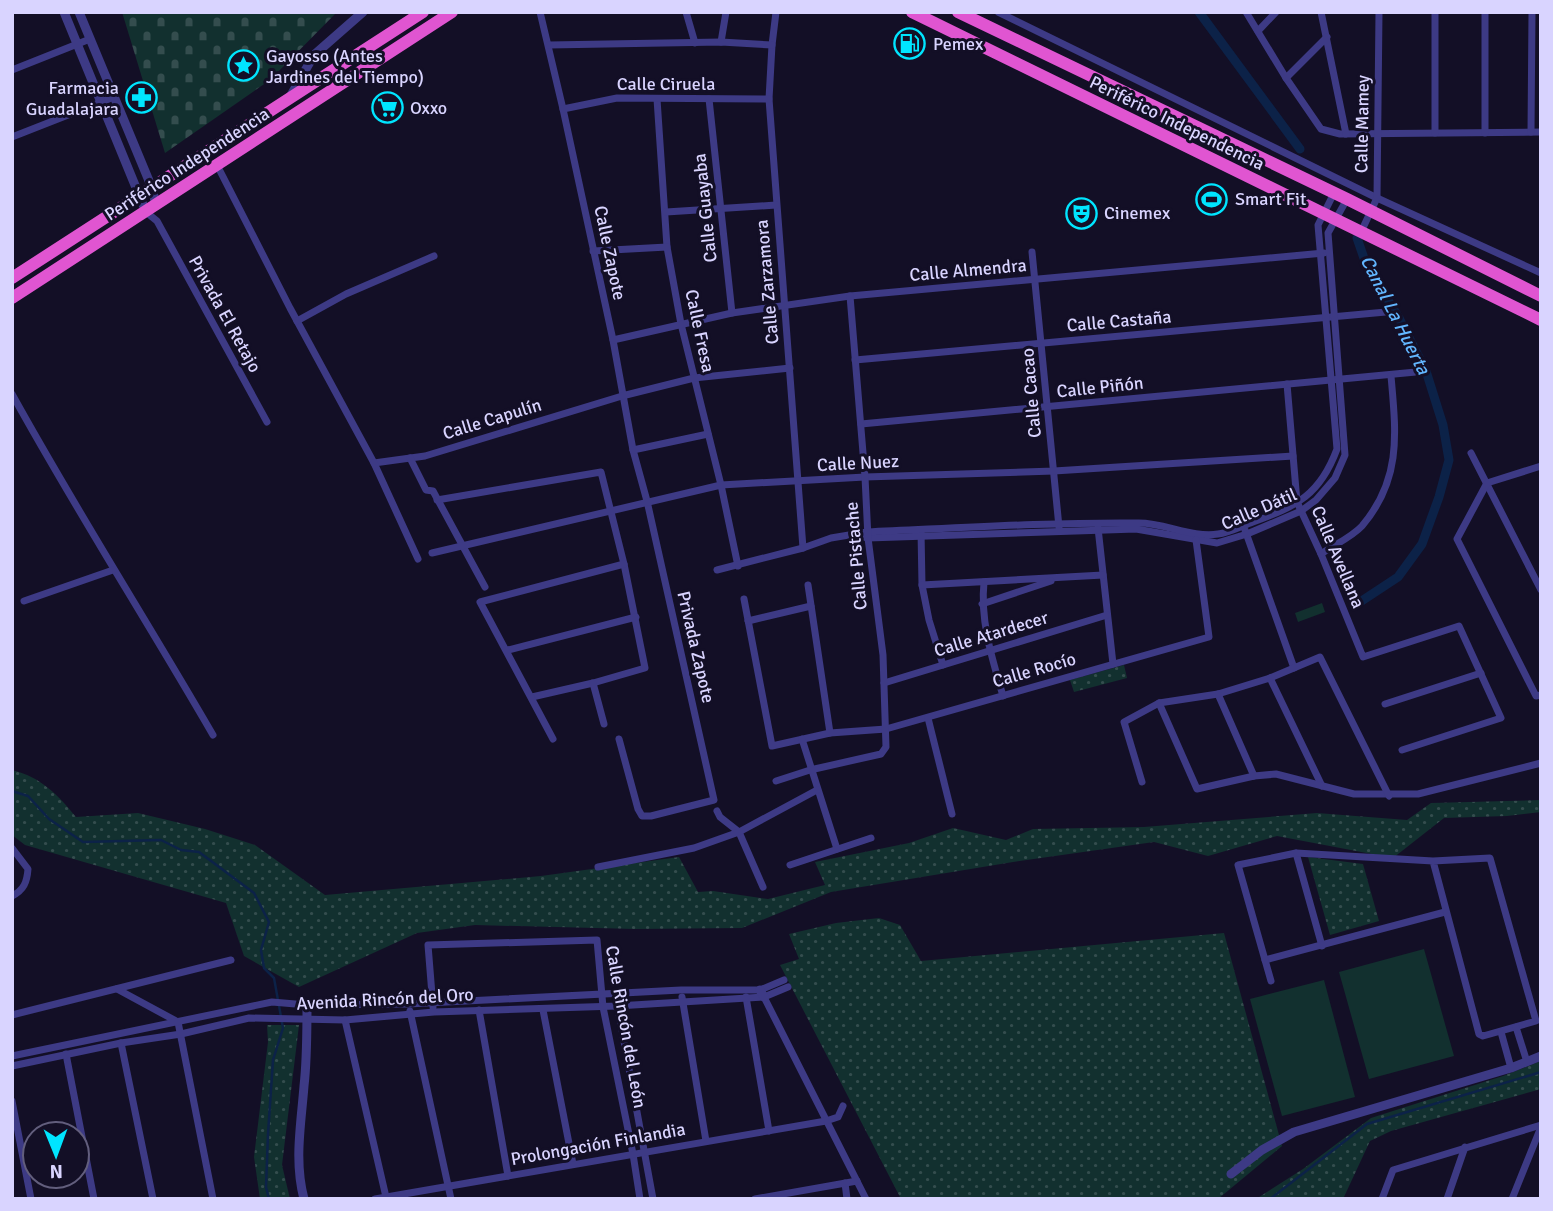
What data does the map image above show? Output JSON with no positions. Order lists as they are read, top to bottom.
{
  "streets": {
    "highway": ["Periférico Independencia"],
    "street": [
      "Calle Ciruela",
      "Calle Mamey",
      "Calle Guayaba",
      "Calle Zapote",
      "Calle Almendra",
      "Calle Zarzamora",
      "Privada El Retajo",
      "Calle Castaña",
      "Calle Fresa",
      "Calle Piñón",
      "Calle Cacao",
      "Calle Capulín",
      "Calle Nuez",
      "Calle Dátil",
      "Calle Pistache",
      "Calle Avellana",
      "Calle Atardecer",
      "Privada Zapote",
      "Calle Rocío",
      "Avenida Rincón del Oro",
      "Calle Rincón del León",
      "Prolongación Finlandia"
    ]
  },
  "crossings": [
    ["Calle Ciruela", "Calle Guayaba"],
    ["Calle Ciruela", "Calle Zapote"],
    ["Calle Ciruela", "Calle Zarzamora"],
    ["Calle Ciruela", "Calle Fresa"],
    ["Periférico Independencia", "Calle Mamey"],
    ["Periférico Independencia", "Privada El Retajo"],
    ["Periférico Independencia", "Calle Dátil"],
    ["Calle Guayaba", "Calle Almendra"],
    ["Calle Zapote", "Calle Almendra"],
    ["Calle Zapote", "Calle Capulín"],
    ["Calle Zapote", "Calle Nuez"],
    ["Calle Zapote", "Privada Zapote"],
    ["Calle Almendra", "Calle Zarzamora"],
    ["Calle Almendra", "Calle Fresa"],
    ["Calle Almendra", "Calle Cacao"],
    ["Calle Almendra", "Calle Dátil"],
    ["Calle Almendra", "Calle Pistache"],
    ["Calle Zarzamora", "Calle Capulín"],
    ["Calle Zarzamora", "Calle Nuez"],
    ["Calle Zarzamora", "Calle Dátil"],
    ["Calle Castaña", "Calle Cacao"],
    ["Calle Castaña", "Calle Dátil"],
    ["Calle Castaña", "Calle Pistache"],
    ["Calle Fresa", "Calle Capulín"],
    ["Calle Fresa", "Calle Nuez"],
    ["Calle Fresa", "Calle Dátil"],
    ["Calle Piñón", "Calle Cacao"],
    ["Calle Piñón", "Calle Dátil"],
    ["Calle Piñón", "Calle Pistache"],
    ["Calle Piñón", "Calle Avellana"],
    ["Calle Cacao", "Calle Nuez"],
    ["Calle Cacao", "Calle Dátil"],
    ["Calle Nuez", "Calle Pistache"],
    ["Calle Nuez", "Calle Avellana"],
    ["Calle Nuez", "Privada Zapote"],
    ["Calle Dátil", "Calle Pistache"],
    ["Calle Dátil", "Calle Avellana"],
    ["Calle Dátil", "Calle Rocío"],
    ["Calle Pistache", "Calle Atardecer"],
    ["Calle Pistache", "Calle Rocío"],
    ["Avenida Rincón del Oro", "Calle Rincón del León"],
    ["Calle Rincón del León", "Prolongación Finlandia"]
  ],
  "water": ["Canal La Huerta"],
  "places": {
    "fuel station": ["Pemex"],
    "place": ["Gayosso (Antes Jardines del Tiempo)"],
    "pharmacy": ["Farmacia Guadalajara"],
    "supermarket": ["Oxxo"],
    "sports": ["Smart Fit"],
    "theatre": ["Cinemex"]
  },
  "north": "bottom"
}
